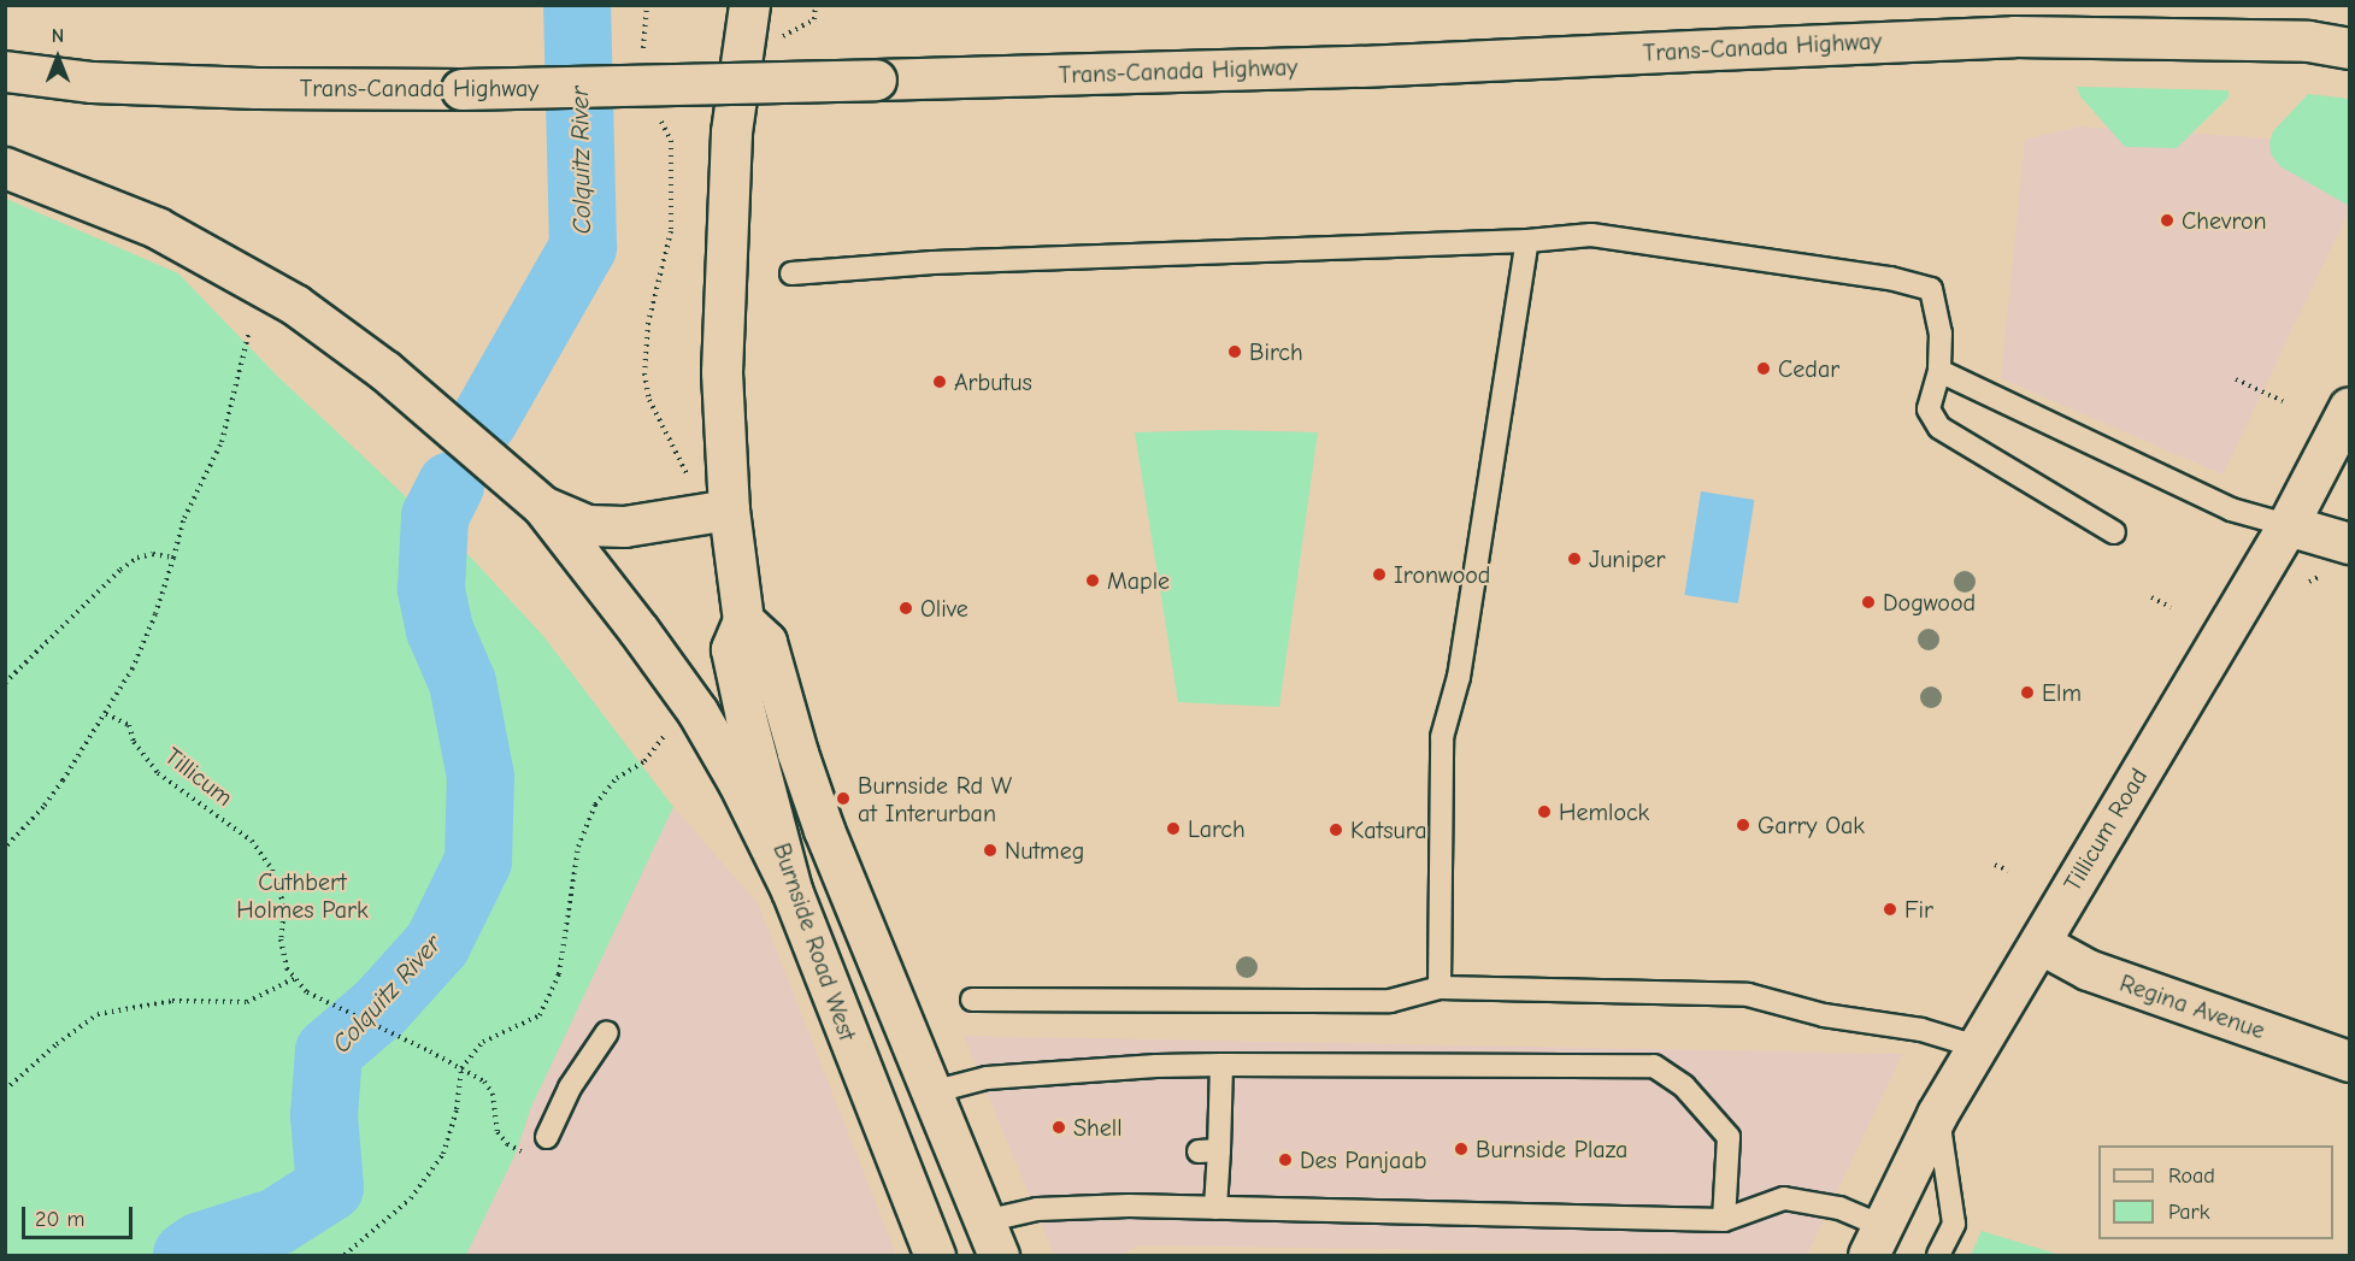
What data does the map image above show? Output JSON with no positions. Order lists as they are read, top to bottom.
{
  "streets": {
    "main road": [
      "Trans-Canada Highway",
      "Tillicum Road",
      "Burnside Road West",
      "Regina Avenue"
    ],
    "path": ["Tillicum"]
  },
  "crossings": [
    ["Tillicum Road", "Regina Avenue"]
  ],
  "water": ["Colquitz River"],
  "parks": ["Cuthbert Holmes Park"],
  "places": [
    "Chevron",
    "Birch",
    "Cedar",
    "Arbutus",
    "Juniper",
    "Ironwood",
    "Maple",
    "Dogwood",
    "Olive",
    "Elm",
    "Burnside Rd W at Interurban",
    "Hemlock",
    "Garry Oak",
    "Larch",
    "Katsura",
    "Nutmeg",
    "Fir",
    "Shell",
    "Burnside Plaza",
    "Des Panjaab"
  ],
  "legend": ["Road", "Park"],
  "scale_bar": "20 m",
  "north": "top"
}
